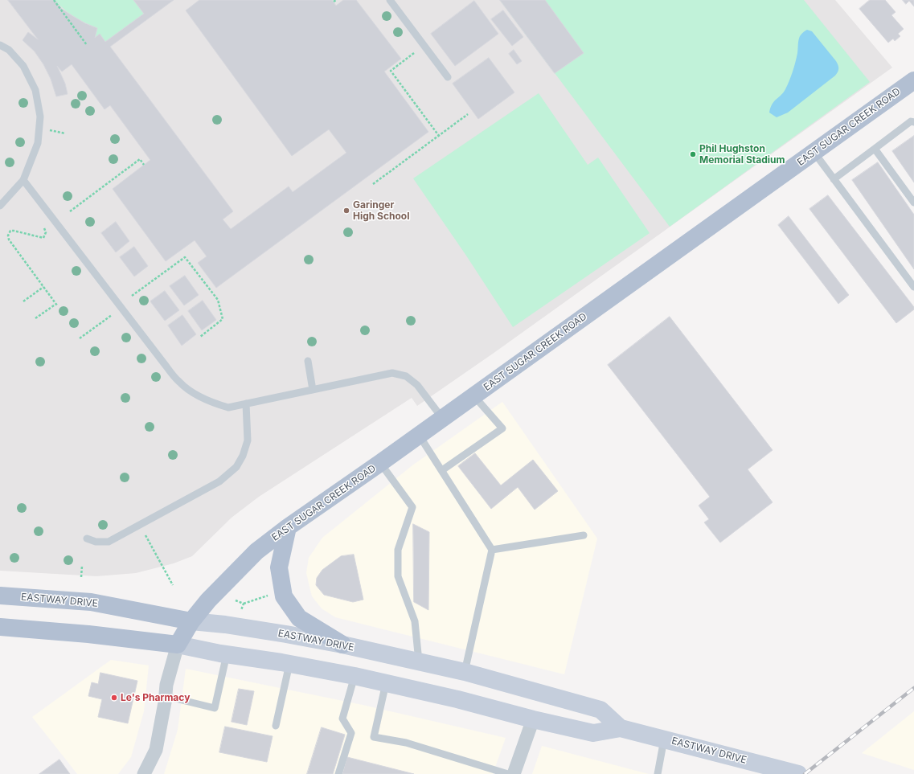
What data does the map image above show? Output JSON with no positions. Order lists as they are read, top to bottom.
{
  "streets": {
    "main road": ["EAST SUGAR CREEK ROAD", "EASTWAY DRIVE"]
  },
  "crossings": [
    ["EAST SUGAR CREEK ROAD", "EASTWAY DRIVE"]
  ],
  "places": ["Phil Hughston Memorial Stadium", "Garinger High School", "Le's Pharmacy"]
}
